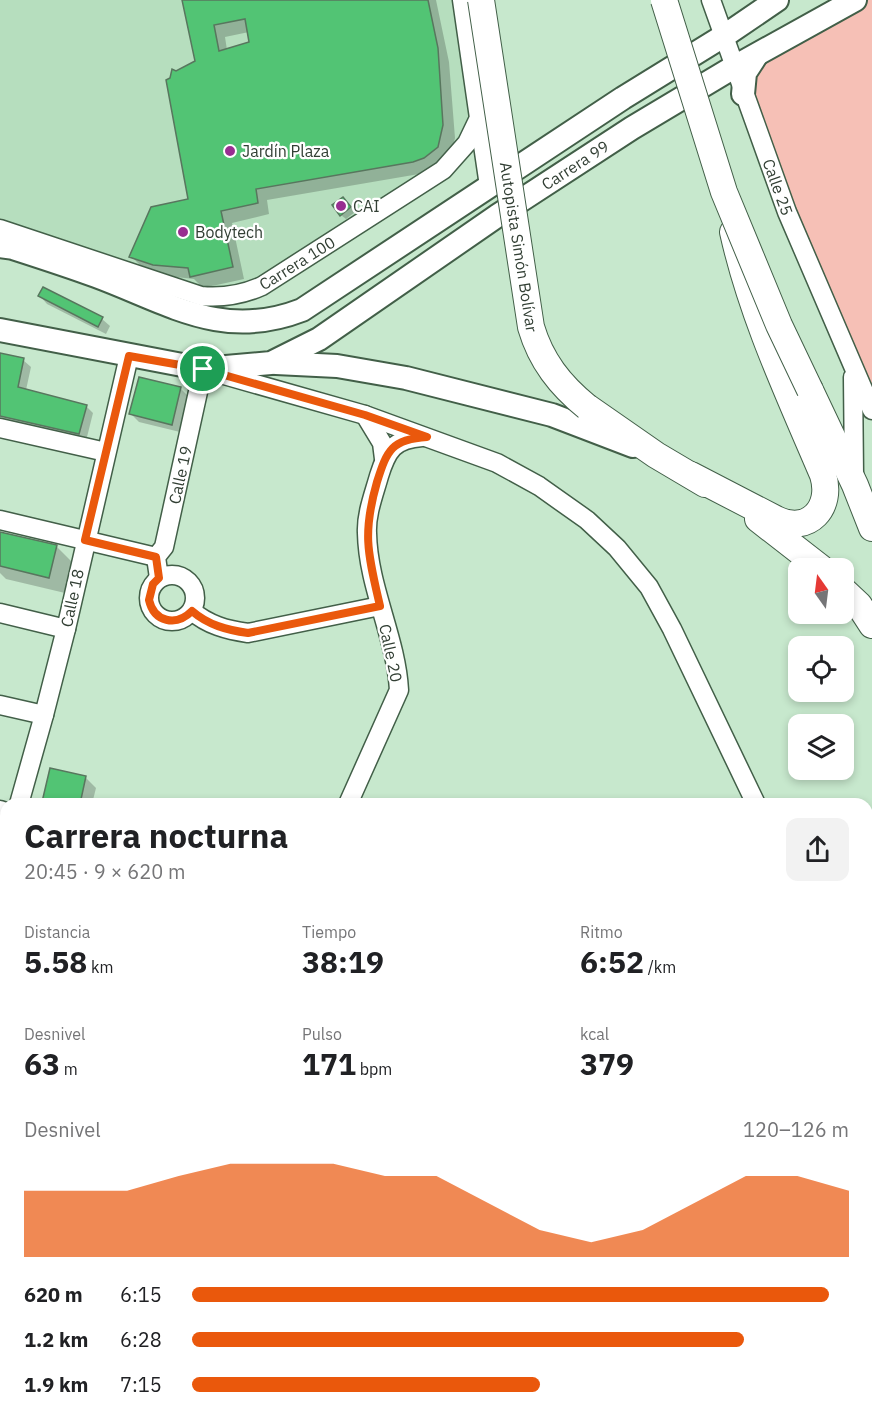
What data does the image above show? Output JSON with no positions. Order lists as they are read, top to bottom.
{
  "streets": {
    "highway": ["Autopista Simón Bolívar"],
    "main road": ["Carrera 99", "Carrera 100"],
    "street": [
      "Calle 25",
      "Calle 19",
      "Calle 18",
      "Calle 20"
    ]
  },
  "crossings": [
    ["Carrera 99", "Calle 25"],
    ["Carrera 99", "Carrera 100"],
    ["Carrera 99", "Calle 19"]
  ],
  "places": ["Jardín Plaza", "CAI", "Bodytech"],
  "north": "top",
  "page": {
    "heading": ["Carrera nocturna", "20:45 · 9 × 620 m"],
    "stats": [
      ["Distancia", "5.58 km"],
      ["Tiempo", "38:19"],
      ["Ritmo", "6:52 /km"],
      ["Desnivel", "63 m"],
      ["Pulso", "171 bpm"],
      ["kcal", "379"]
    ],
    "chart": ["Desnivel", "120–126 m"],
    "list": [
      {
        "name": "620 m",
        "note": "6:15"
      },
      {
        "name": "1.2 km",
        "note": "6:28"
      },
      {
        "name": "1.9 km",
        "note": "7:15"
      }
    ]
  }
}
